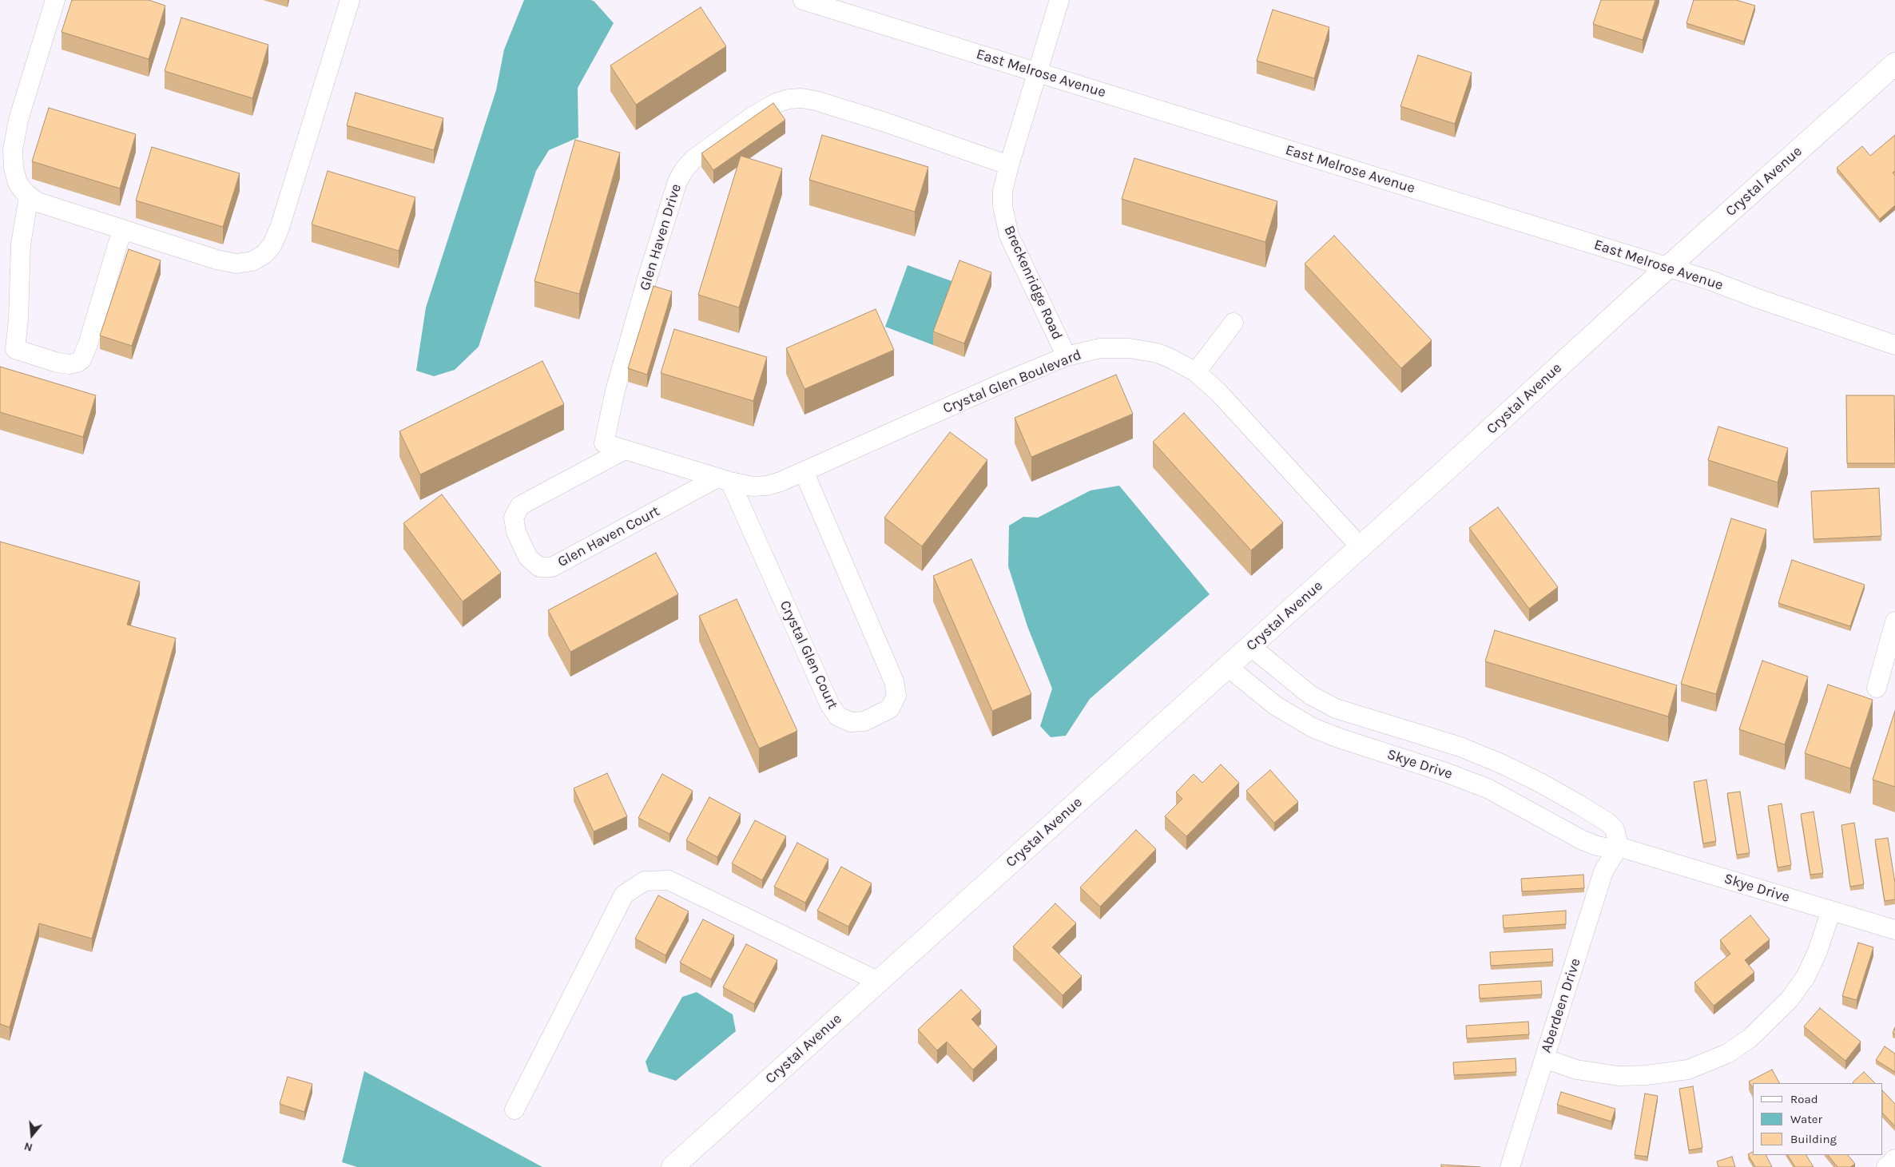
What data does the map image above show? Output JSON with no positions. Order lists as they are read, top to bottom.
{
  "streets": {
    "street": [
      "East Melrose Avenue",
      "Crystal Avenue",
      "Glen Haven Drive",
      "Breckenridge Road",
      "Crystal Glen Boulevard",
      "Glen Haven Court",
      "Crystal Glen Court",
      "Skye Drive",
      "Aberdeen Drive"
    ]
  },
  "crossings": [
    ["East Melrose Avenue", "Crystal Avenue"],
    ["East Melrose Avenue", "Breckenridge Road"],
    ["Crystal Avenue", "Crystal Glen Boulevard"],
    ["Crystal Avenue", "Skye Drive"],
    ["Glen Haven Drive", "Breckenridge Road"],
    ["Glen Haven Drive", "Crystal Glen Boulevard"],
    ["Breckenridge Road", "Crystal Glen Boulevard"],
    ["Crystal Glen Boulevard", "Glen Haven Court"],
    ["Crystal Glen Boulevard", "Crystal Glen Court"],
    ["Glen Haven Court", "Crystal Glen Court"],
    ["Skye Drive", "Aberdeen Drive"]
  ],
  "legend": ["Road", "Water", "Building"],
  "north": "bottom"
}
